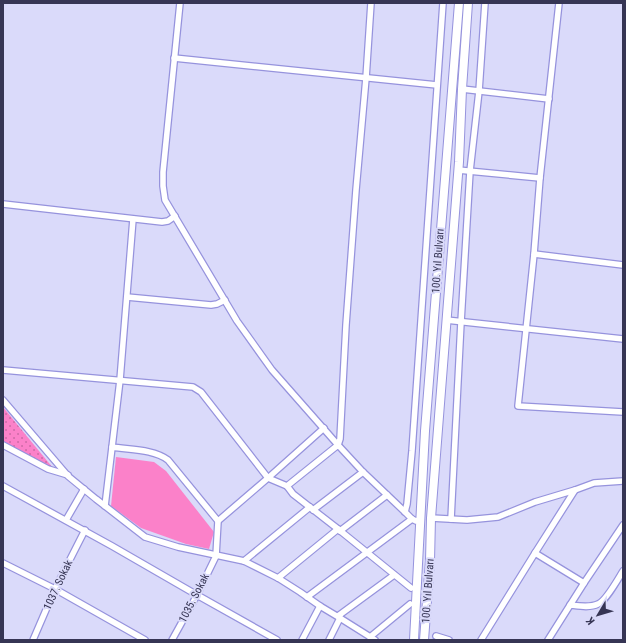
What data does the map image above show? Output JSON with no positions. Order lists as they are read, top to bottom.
{
  "streets": {
    "main road": ["100. Yıl Bulvarı"],
    "street": ["1037. Sokak", "1035. Sokak"]
  },
  "north": "bottom left"
}
